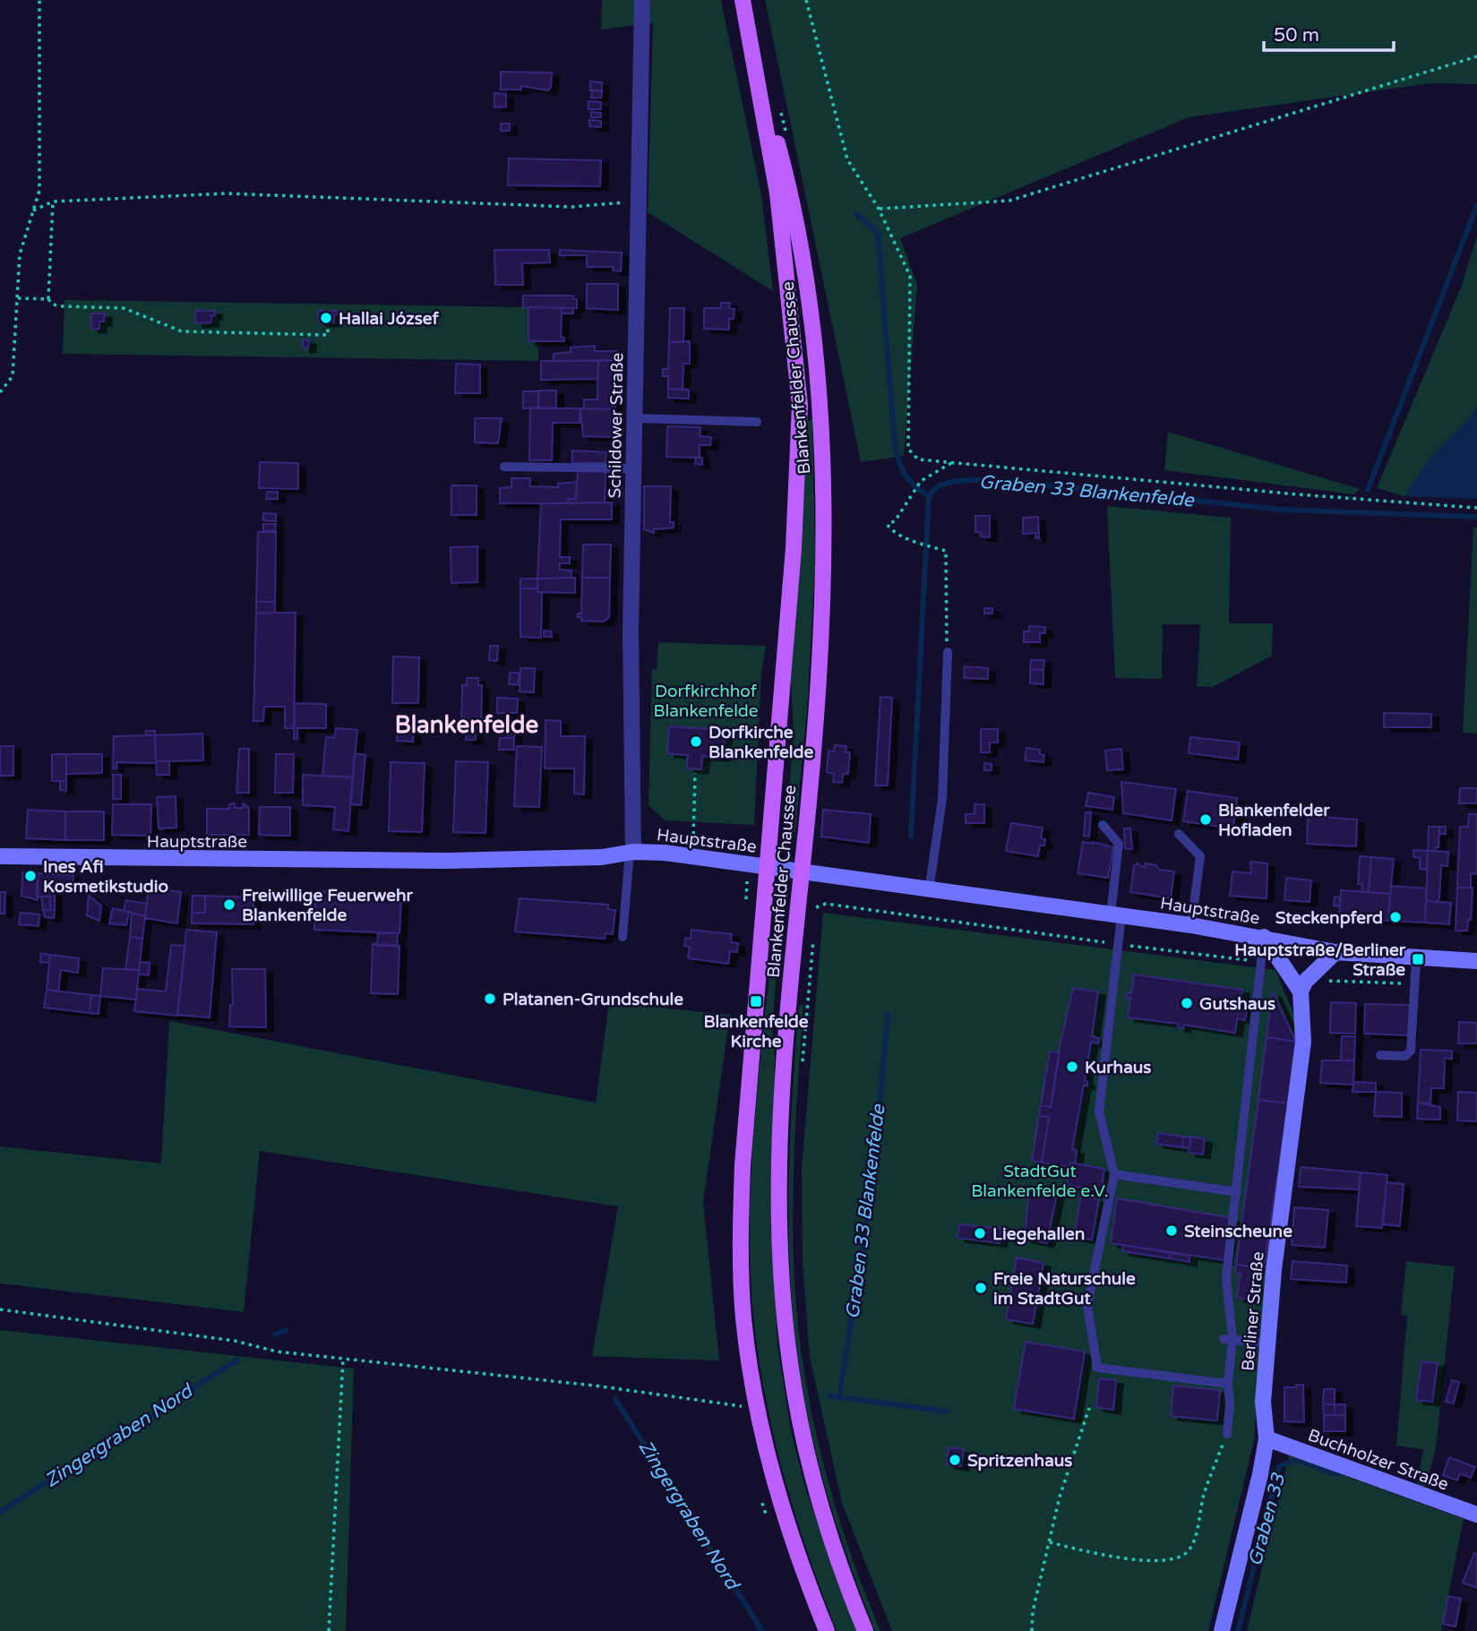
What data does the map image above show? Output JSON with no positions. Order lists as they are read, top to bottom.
{
  "streets": {
    "main road": ["Blankenfelder Chaussee"],
    "street": [
      "Schildower Straße",
      "Hauptstraße",
      "Berliner Straße",
      "Buchholzer Straße"
    ]
  },
  "crossings": [
    ["Blankenfelder Chaussee", "Hauptstraße"],
    ["Schildower Straße", "Hauptstraße"],
    ["Berliner Straße", "Buchholzer Straße"]
  ],
  "districts": ["Blankenfelde"],
  "water": ["Graben 33 Blankenfelde", "Zingergraben Nord", "Graben 33"],
  "parks": ["Dorfkirchhof Blankenfelde", "StadtGut Blankenfelde e.V."],
  "places": {
    "other": [
      "Hallai József",
      "Dorfkirche Blankenfelde",
      "Blankenfelder Hofladen",
      "Ines Afi Kosmetikstudio",
      "Freiwillige Feuerwehr Blankenfelde",
      "Steckenpferd",
      "Platanen-Grundschule",
      "Gutshaus",
      "Kurhaus",
      "Steinscheune",
      "Liegehallen",
      "Freie Naturschule im StadtGut",
      "Spritzenhaus"
    ],
    "transit": ["Hauptstraße/Berliner Straße", "Blankenfelde Kirche"]
  },
  "scale_bar": "50 m"
}
